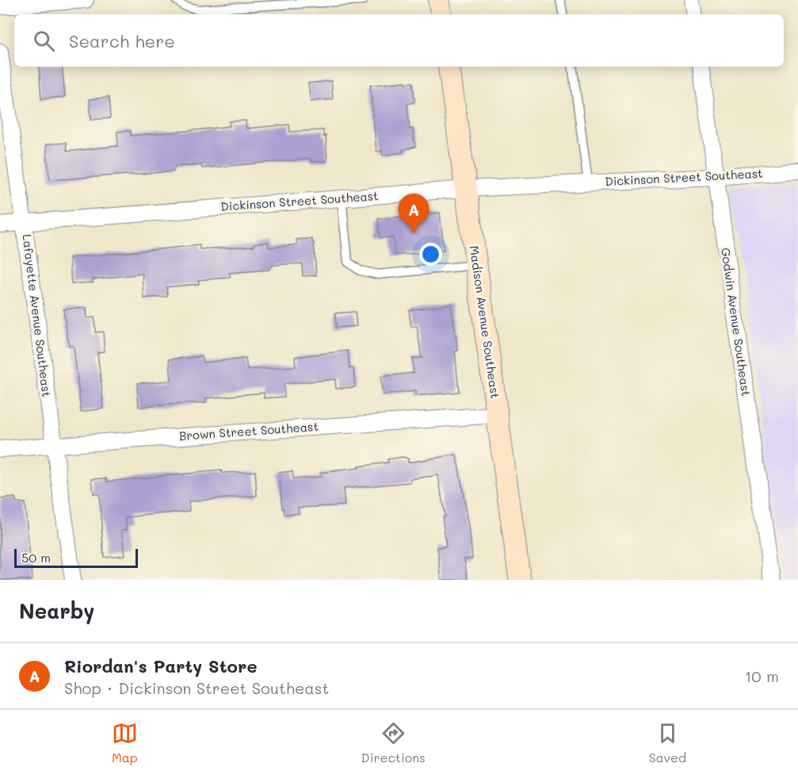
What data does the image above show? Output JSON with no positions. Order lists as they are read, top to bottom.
{
  "streets": {
    "street": [
      "Dickinson Street Southeast",
      "Lafayette Avenue Southeast",
      "Madison Avenue Southeast",
      "Godwin Avenue Southeast",
      "Brown Street Southeast"
    ]
  },
  "crossings": [
    ["Dickinson Street Southeast", "Lafayette Avenue Southeast"],
    ["Dickinson Street Southeast", "Madison Avenue Southeast"],
    ["Dickinson Street Southeast", "Godwin Avenue Southeast"],
    ["Lafayette Avenue Southeast", "Brown Street Southeast"],
    ["Madison Avenue Southeast", "Brown Street Southeast"]
  ],
  "scale_bar": "50 m",
  "page": {
    "search": "Search here",
    "pins": "A",
    "scale": "50 m",
    "heading": "Nearby",
    "list": [
      {
        "mark": "A",
        "name": "Riordan's Party Store",
        "note": "Shop · Dickinson Street Southeast",
        "value": "10 m"
      }
    ],
    "nav": ["Map", "Directions", "Saved"]
  }
}
